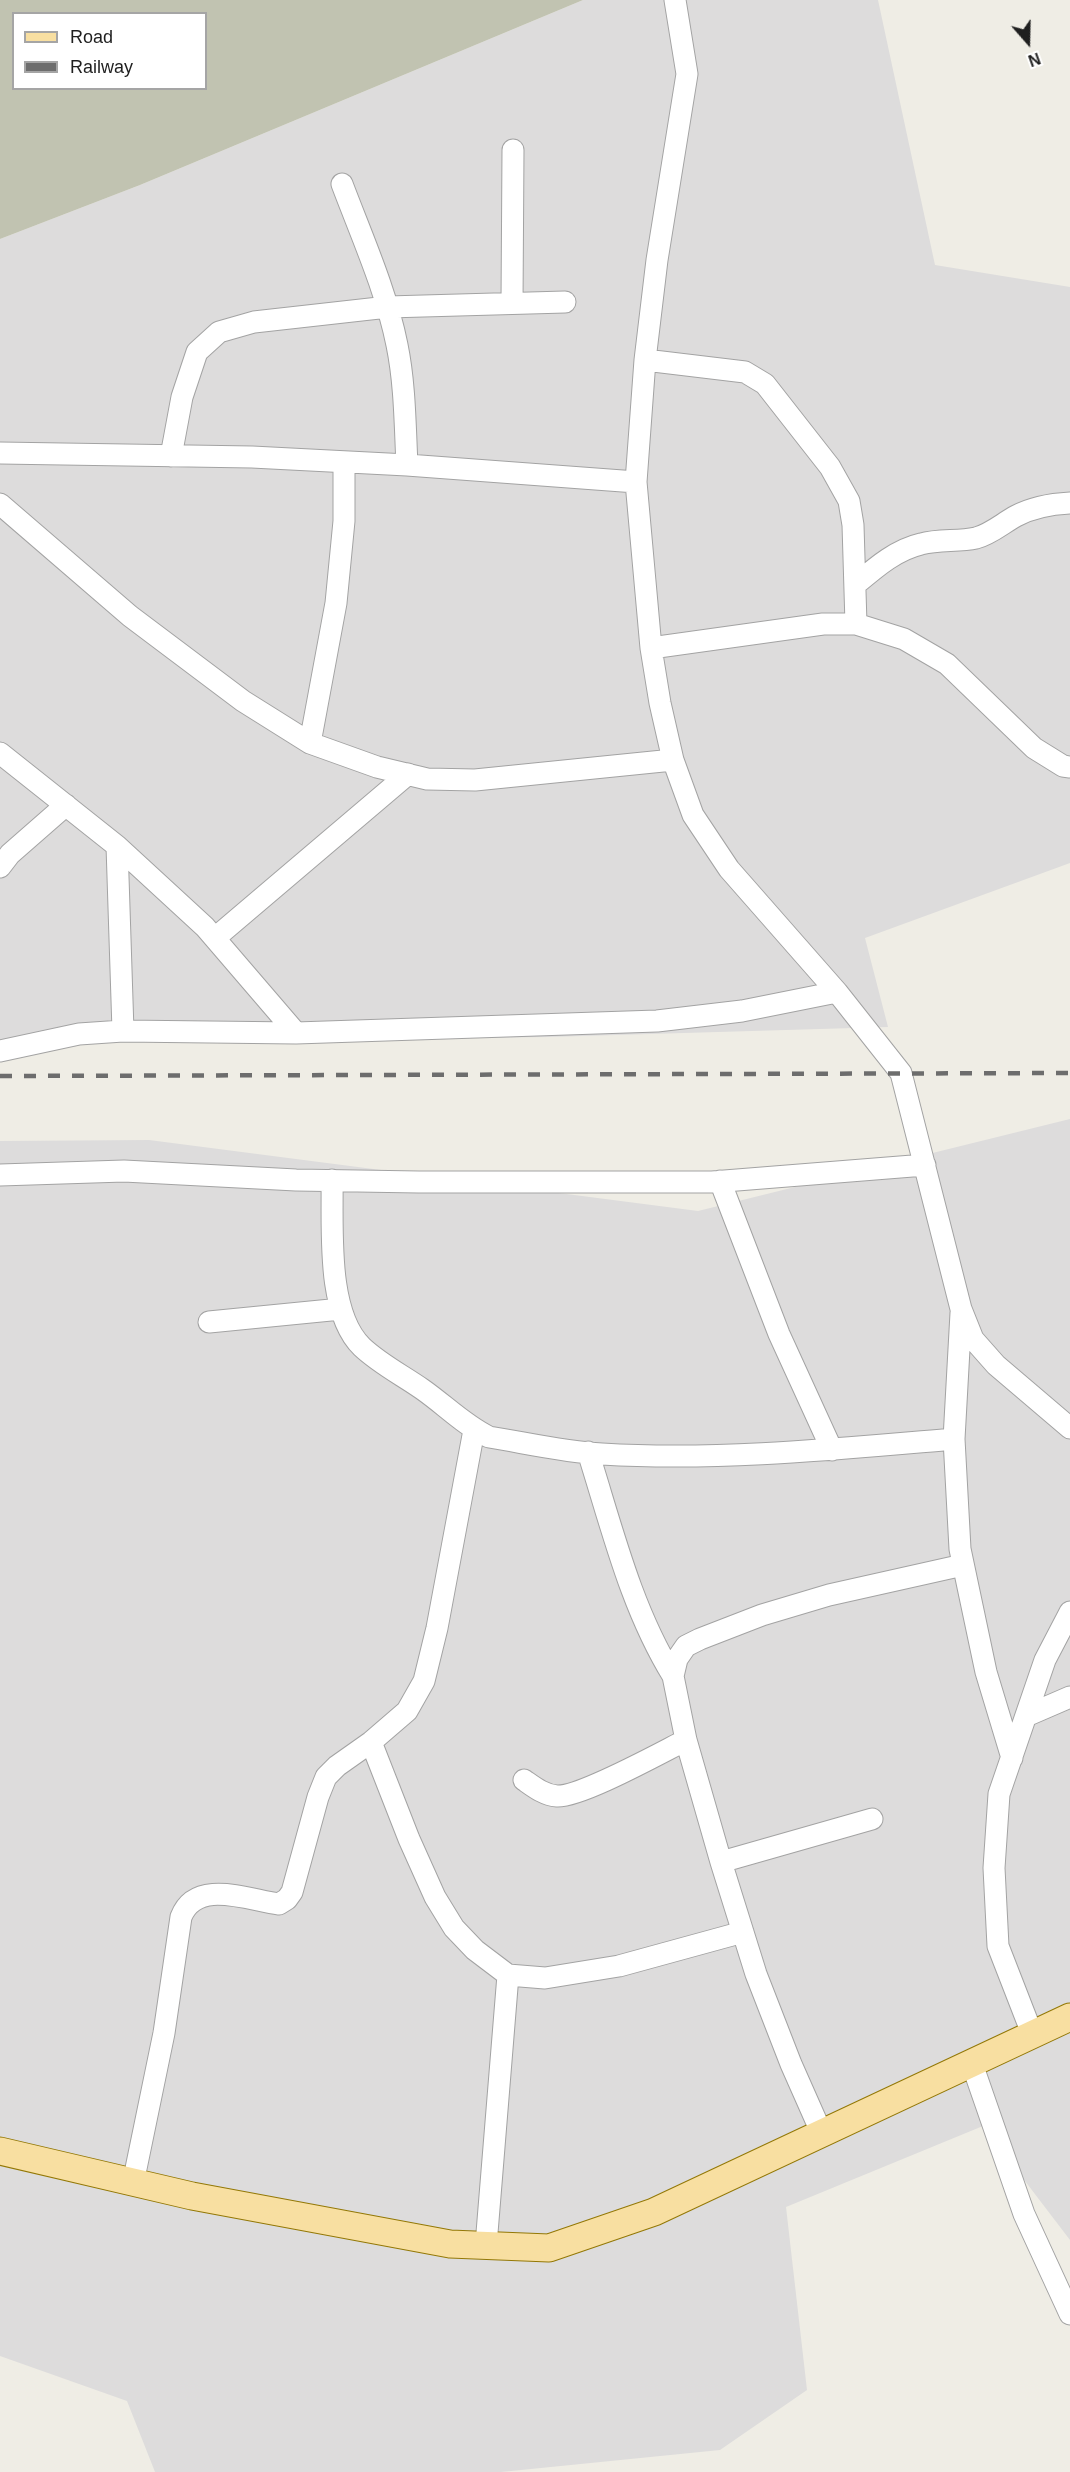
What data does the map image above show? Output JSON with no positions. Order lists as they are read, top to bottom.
{
  "legend": ["Road", "Railway"],
  "north": "bottom"
}
